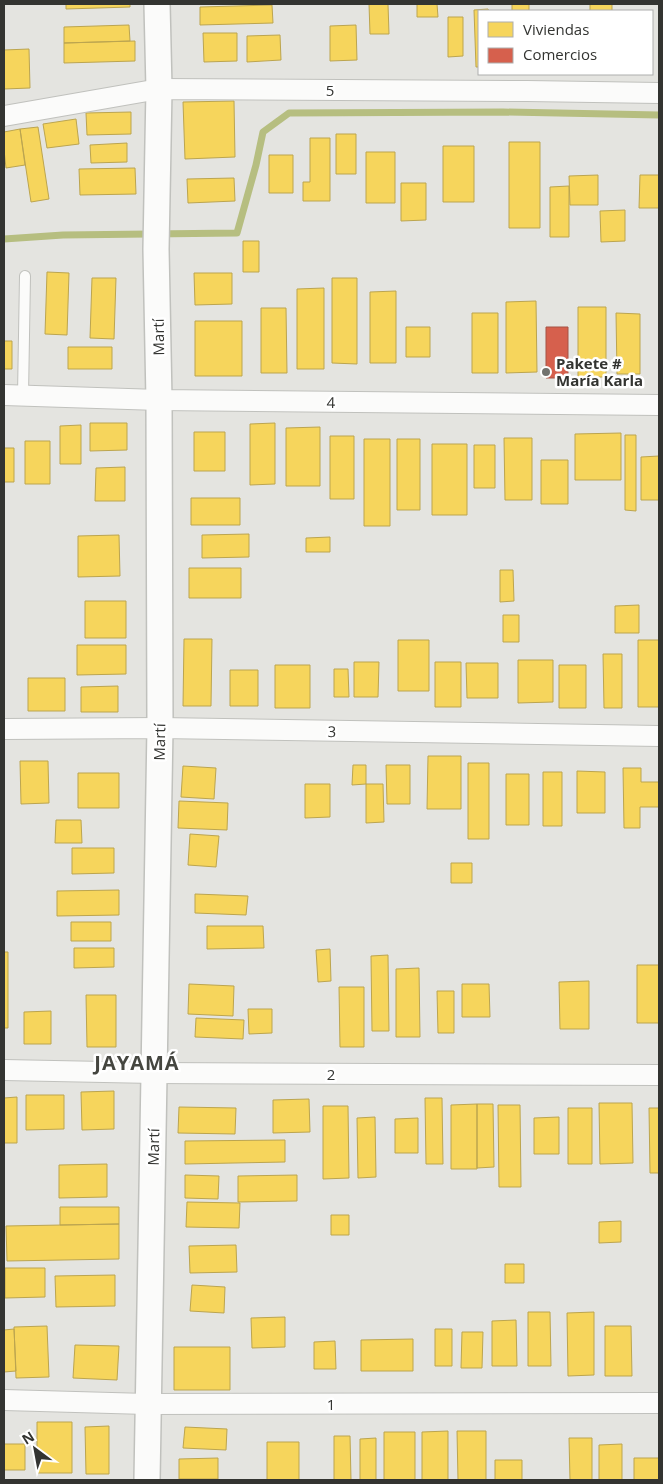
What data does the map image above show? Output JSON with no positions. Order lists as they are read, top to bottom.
{
  "streets": {
    "street": [
      "5",
      "Martí",
      "4",
      "3",
      "2",
      "1"
    ]
  },
  "crossings": [
    ["5", "Martí"],
    ["Martí", "4"],
    ["Martí", "3"],
    ["Martí", "2"],
    ["Martí", "1"]
  ],
  "districts": ["JAYAMÁ"],
  "places": ["Pakete # María Karla"],
  "legend": ["Viviendas", "Comercios"],
  "north": "top left"
}
